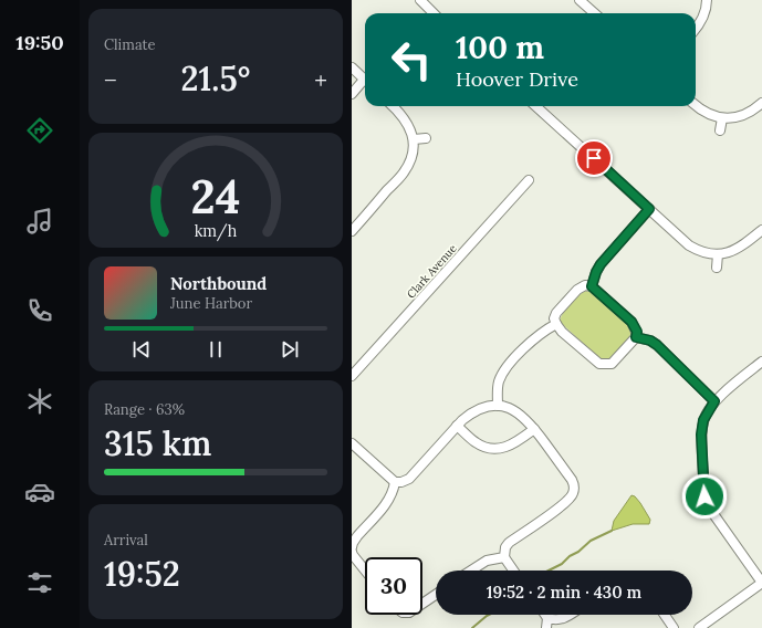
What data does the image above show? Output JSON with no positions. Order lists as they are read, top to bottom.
{
  "streets": {
    "street": ["Clark Avenue"]
  },
  "page": {
    "tabs": "19:50",
    "tile": [
      "Climate",
      ["Range · 63%", "315 km"],
      ["Arrival", "19:52"]
    ],
    "turn": ["100 m", "Hoover Drive"],
    "heat": ["−", "21.5°", "+"],
    "song": ["Northbound", "June Harbor"],
    "limit": "30",
    "trip": "19:52 · 2 min · 430 m",
    "gauge": ["24", "km/h"]
  }
}
